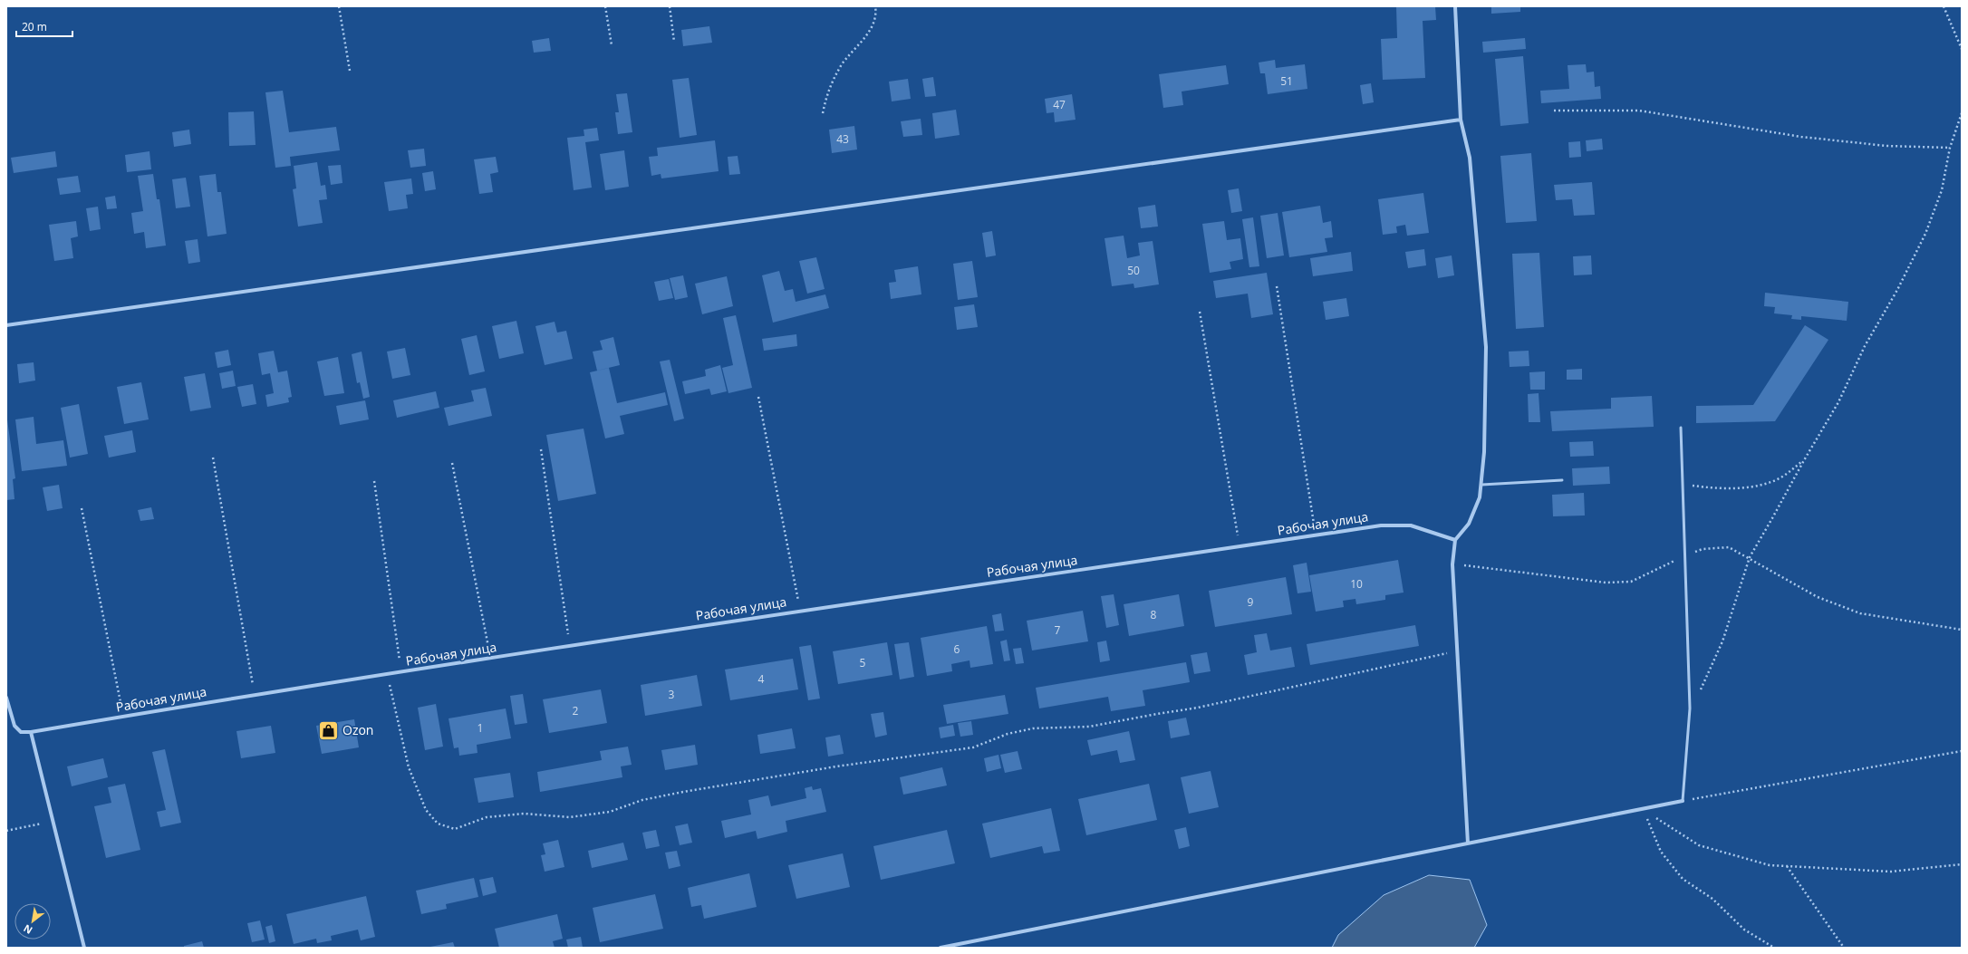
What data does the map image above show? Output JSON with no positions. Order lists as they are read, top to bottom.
{
  "streets": {
    "street": ["Рабочая улица"]
  },
  "places": {
    "shop": ["Ozon"]
  },
  "house_numbers": [
    "51",
    "47",
    "43",
    "50",
    "10",
    "9",
    "8",
    "7",
    "6",
    "5",
    "4",
    "3",
    "2",
    "1"
  ],
  "scale_bar": "20 m",
  "north": "bottom left"
}
